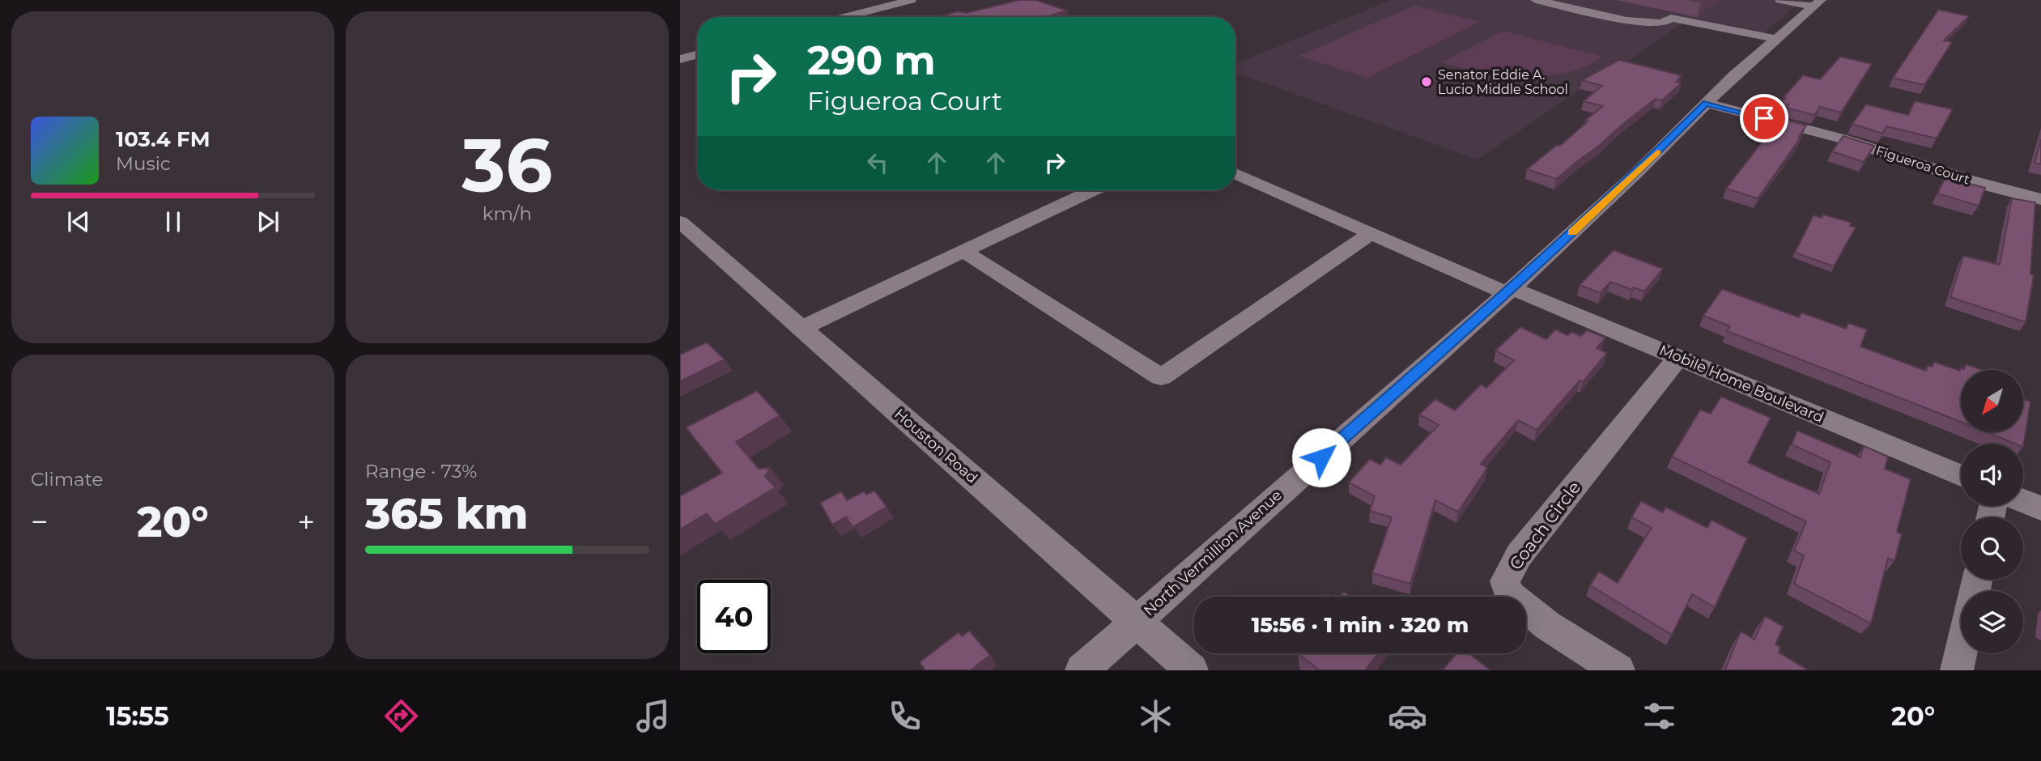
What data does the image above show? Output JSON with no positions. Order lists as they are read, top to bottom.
{
  "streets": {
    "street": [
      "Figueroa Court",
      "Mobile Home Boulevard",
      "Houston Road",
      "Coach Circle",
      "North Vermillion Avenue"
    ]
  },
  "crossings": [
    ["Figueroa Court", "North Vermillion Avenue"],
    ["Mobile Home Boulevard", "Coach Circle"],
    ["Mobile Home Boulevard", "North Vermillion Avenue"],
    ["Houston Road", "North Vermillion Avenue"]
  ],
  "places": ["Senator Eddie A. Lucio Middle School"],
  "north": "bottom left",
  "page": {
    "tile": [
      ["36", "km/h"],
      "Climate",
      ["Range · 73%", "365 km"]
    ],
    "turn": ["290 m", "Figueroa Court"],
    "song": ["103.4 FM", "Music"],
    "heat": ["−", "20°", "+"],
    "limit": "40",
    "trip": "15:56 · 1 min · 320 m",
    "tabs": ["15:55", "20°"]
  }
}
